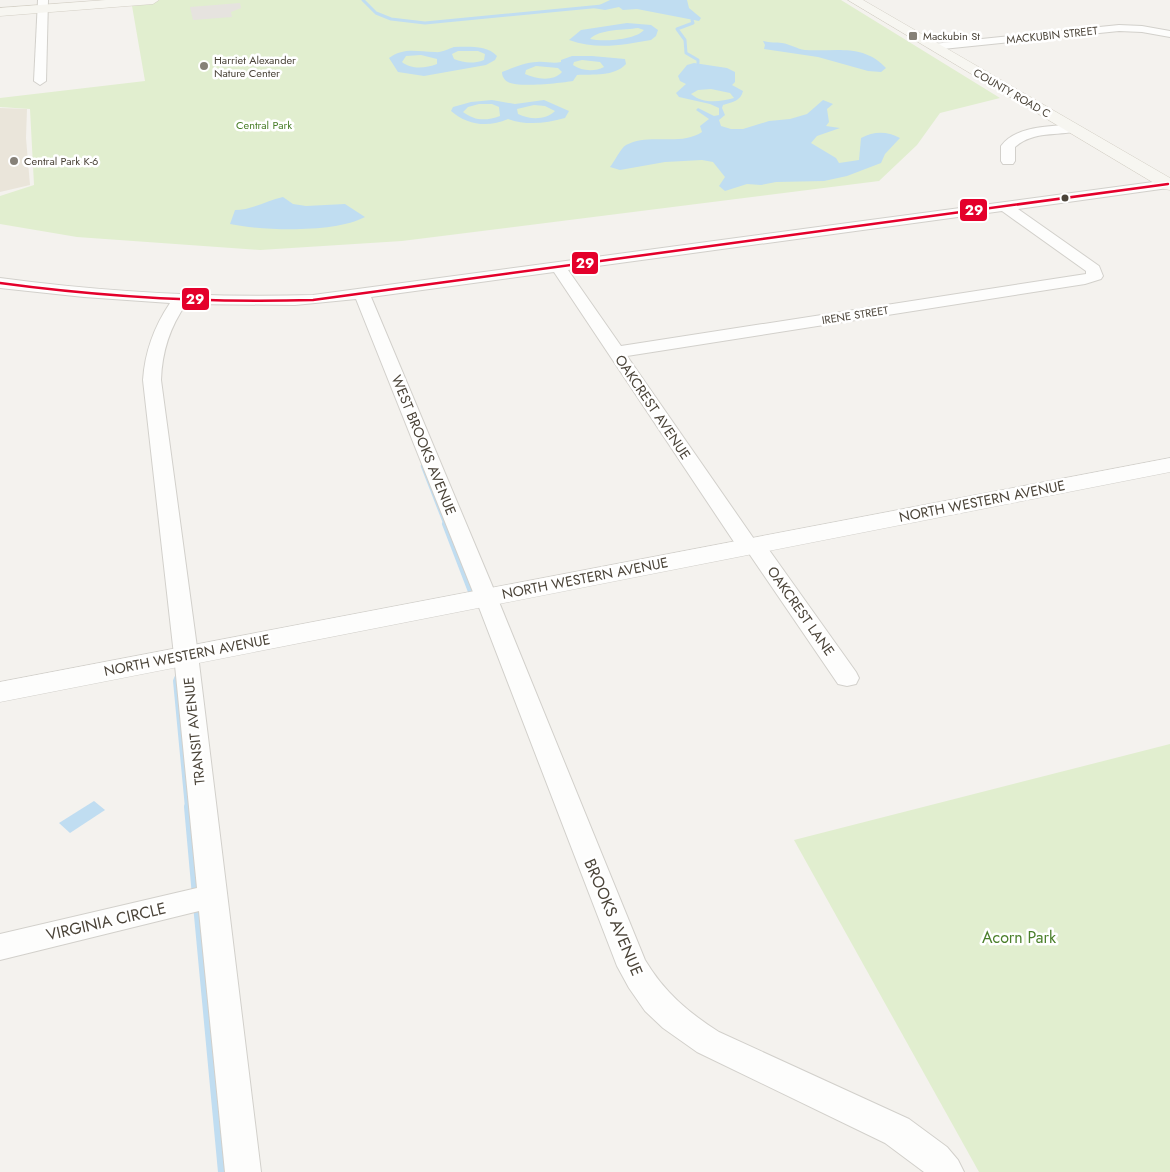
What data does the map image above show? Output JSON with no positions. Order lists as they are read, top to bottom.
{
  "streets": {
    "main road": ["COUNTY ROAD C"],
    "street": [
      "MACKUBIN STREET",
      "IRENE STREET",
      "OAKCREST AVENUE",
      "WEST BROOKS AVENUE",
      "NORTH WESTERN AVENUE",
      "OAKCREST LANE",
      "TRANSIT AVENUE",
      "BROOKS AVENUE",
      "VIRGINIA CIRCLE"
    ]
  },
  "crossings": [
    ["MACKUBIN STREET", "COUNTY ROAD C"],
    ["IRENE STREET", "OAKCREST AVENUE"],
    ["OAKCREST AVENUE", "NORTH WESTERN AVENUE"],
    ["OAKCREST AVENUE", "OAKCREST LANE"],
    ["WEST BROOKS AVENUE", "NORTH WESTERN AVENUE"],
    ["WEST BROOKS AVENUE", "BROOKS AVENUE"],
    ["NORTH WESTERN AVENUE", "OAKCREST LANE"],
    ["NORTH WESTERN AVENUE", "TRANSIT AVENUE"],
    ["NORTH WESTERN AVENUE", "BROOKS AVENUE"],
    ["TRANSIT AVENUE", "VIRGINIA CIRCLE"]
  ],
  "parks": ["Central Park", "Acorn Park"],
  "places": {
    "transit": ["Mackubin St"],
    "other": ["Harriet Alexander Nature Center", "Central Park K-6"]
  },
  "lines": ["transit line 29"]
}
